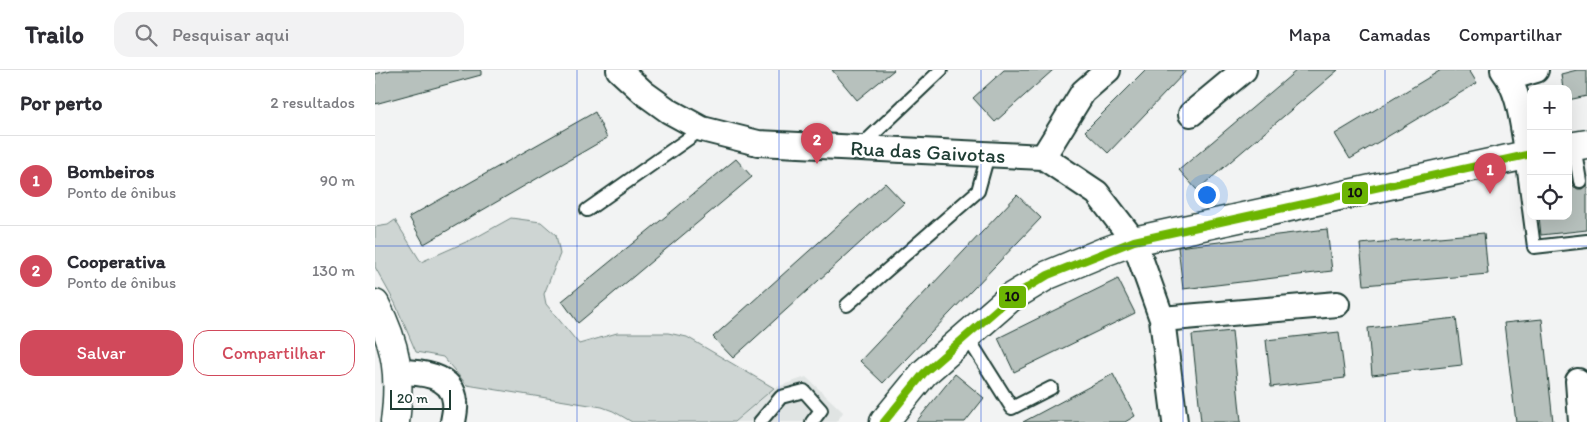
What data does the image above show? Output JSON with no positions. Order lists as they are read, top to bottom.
{
  "streets": {
    "street": ["Rua das Gaivotas"]
  },
  "lines": ["transit line 10"],
  "scale_bar": "20 m",
  "page": {
    "header": "Trailo",
    "search": "Pesquisar aqui",
    "nav": ["Mapa", "Camadas", "Compartilhar"],
    "heading": ["Por perto", "2 resultados"],
    "map_buttons": ["+", "−"],
    "pins": ["2", "1"],
    "list": [
      {
        "mark": "1",
        "name": "Bombeiros",
        "note": "Ponto de ônibus",
        "value": "90 m"
      },
      {
        "mark": "2",
        "name": "Cooperativa",
        "note": "Ponto de ônibus",
        "value": "130 m"
      }
    ],
    "buttons": ["Salvar", "Compartilhar"],
    "scale": "20 m"
  }
}
